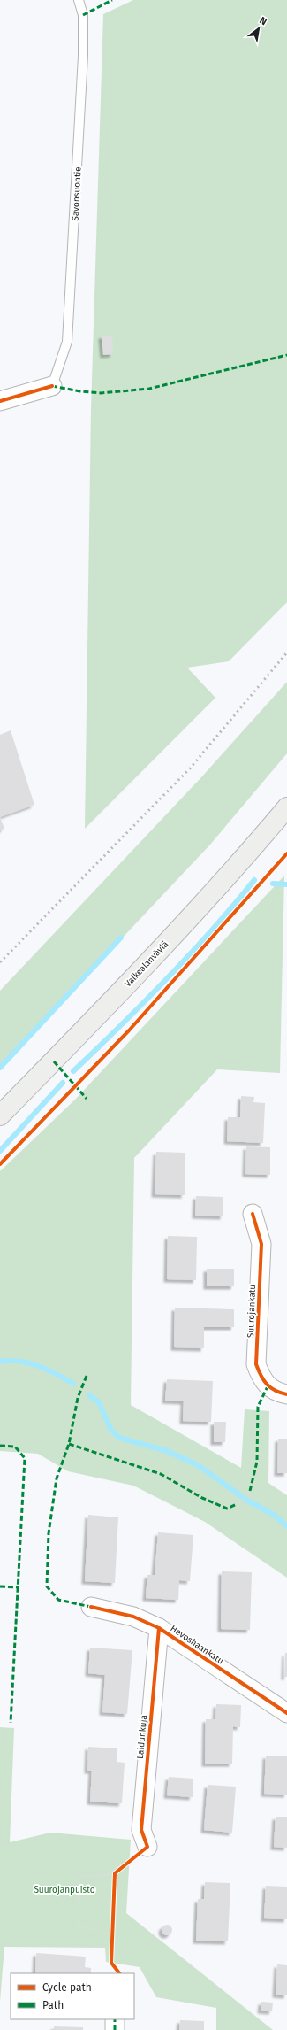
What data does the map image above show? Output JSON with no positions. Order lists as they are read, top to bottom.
{
  "streets": {
    "main road": ["Valkealanväylä"],
    "street": ["Suurojankatu", "Hevoshaankatu", "Laidunkuja"],
    "lane": ["Savonsuontie"]
  },
  "crossings": [
    ["Hevoshaankatu", "Laidunkuja"]
  ],
  "parks": ["Suurojanpuisto"],
  "legend": ["Cycle path", "Path"],
  "north": "top right"
}
